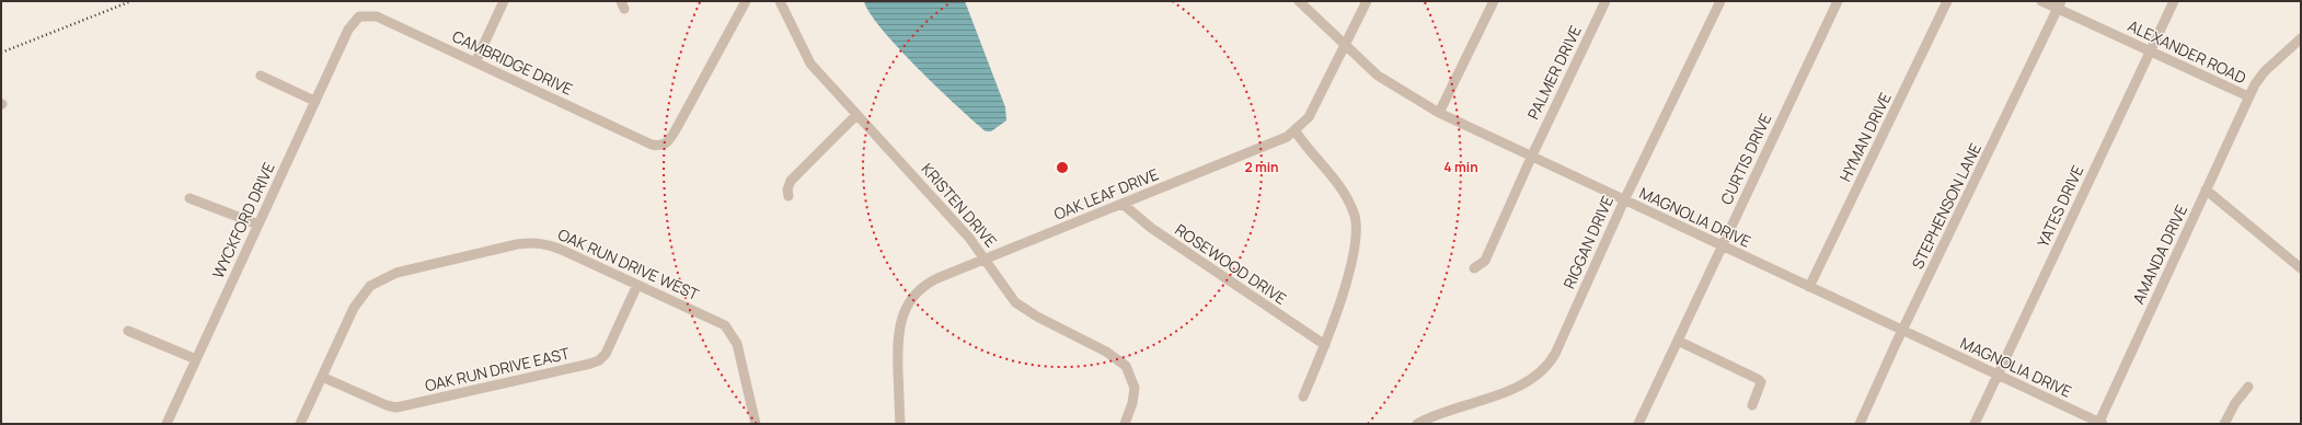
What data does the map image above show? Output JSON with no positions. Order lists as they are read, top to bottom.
{
  "streets": {
    "street": [
      "ALEXANDER ROAD",
      "CAMBRIDGE DRIVE",
      "PALMER DRIVE",
      "HYMAN DRIVE",
      "CURTIS DRIVE",
      "OAK LEAF DRIVE",
      "KRISTEN DRIVE",
      "STEPHENSON LANE",
      "YATES DRIVE",
      "MAGNOLIA DRIVE",
      "WYCKFORD DRIVE",
      "RIGGAN DRIVE",
      "AMANDA DRIVE",
      "OAK RUN DRIVE WEST",
      "ROSEWOOD DRIVE",
      "OAK RUN DRIVE EAST"
    ]
  },
  "crossings": [
    ["ALEXANDER ROAD", "STEPHENSON LANE"],
    ["ALEXANDER ROAD", "YATES DRIVE"],
    ["ALEXANDER ROAD", "AMANDA DRIVE"],
    ["CAMBRIDGE DRIVE", "WYCKFORD DRIVE"],
    ["PALMER DRIVE", "MAGNOLIA DRIVE"],
    ["HYMAN DRIVE", "MAGNOLIA DRIVE"],
    ["CURTIS DRIVE", "MAGNOLIA DRIVE"],
    ["OAK LEAF DRIVE", "KRISTEN DRIVE"],
    ["OAK LEAF DRIVE", "MAGNOLIA DRIVE"],
    ["OAK LEAF DRIVE", "ROSEWOOD DRIVE"],
    ["STEPHENSON LANE", "MAGNOLIA DRIVE"],
    ["YATES DRIVE", "MAGNOLIA DRIVE"],
    ["MAGNOLIA DRIVE", "RIGGAN DRIVE"],
    ["MAGNOLIA DRIVE", "AMANDA DRIVE"],
    ["OAK RUN DRIVE WEST", "OAK RUN DRIVE EAST"]
  ],
  "rings": ["2 min", "4 min"]
}
